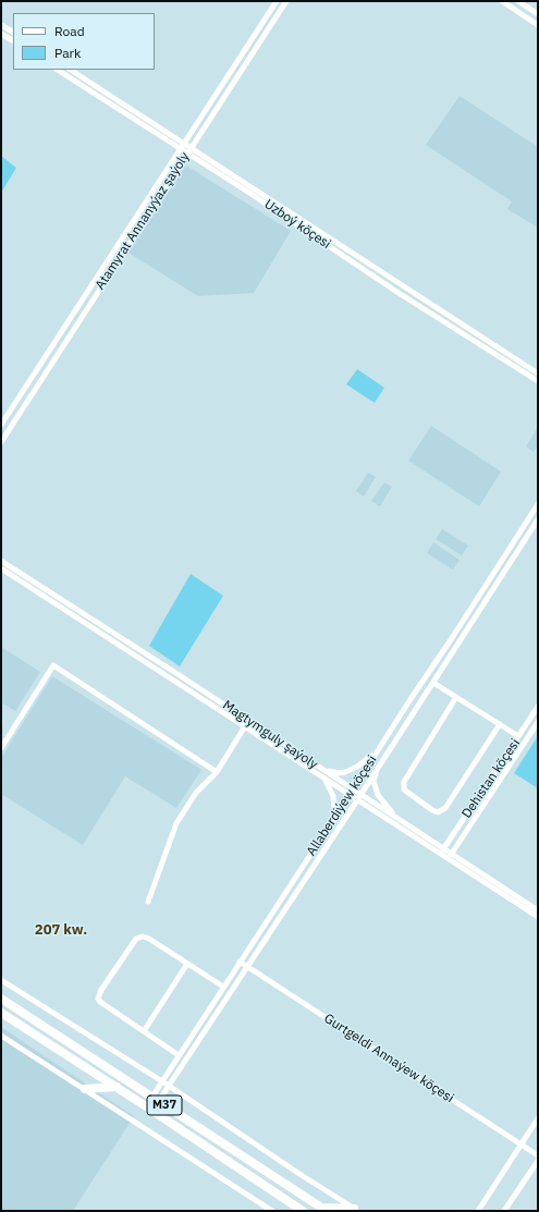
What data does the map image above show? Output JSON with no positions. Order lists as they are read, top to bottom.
{
  "streets": {
    "highway": ["M37"],
    "street": [
      "Atamyrat Annanyýaz şaýoly",
      "Uzboý köçesi",
      "Magtymguly şaýoly",
      "Dehistan köçesi",
      "Allaberdiýew köçesi",
      "Gurtgeldi Annaýew köçesi"
    ]
  },
  "crossings": [
    ["Atamyrat Annanyýaz şaýoly", "Uzboý köçesi"],
    ["Magtymguly şaýoly", "Dehistan köçesi"],
    ["Magtymguly şaýoly", "Allaberdiýew köçesi"],
    ["Allaberdiýew köçesi", "Gurtgeldi Annaýew köçesi"],
    ["Allaberdiýew köçesi", "M37"]
  ],
  "districts": ["207 kw."],
  "legend": ["Road", "Park"]
}
